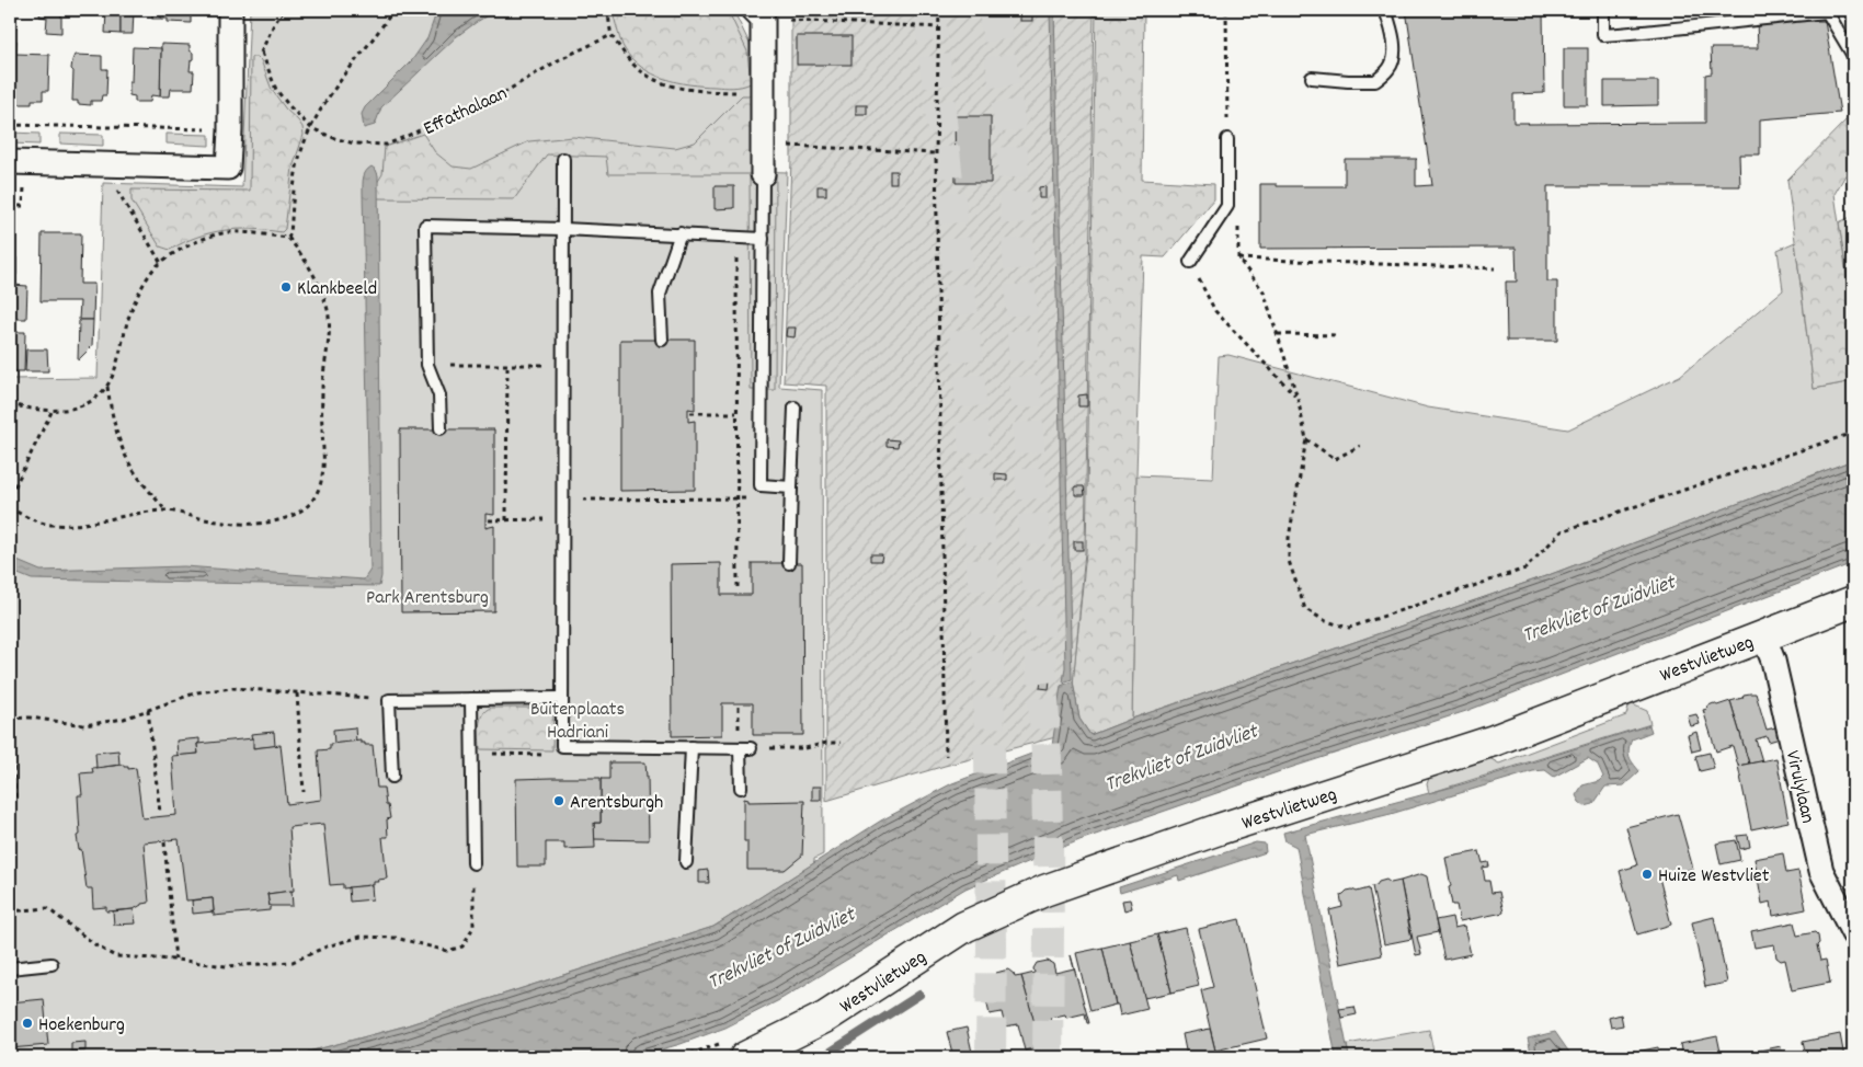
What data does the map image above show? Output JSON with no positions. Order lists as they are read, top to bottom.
{
  "streets": {
    "street": ["Westvlietweg", "Virulylaan"],
    "path": ["Effathalaan"]
  },
  "crossings": [
    ["Westvlietweg", "Virulylaan"]
  ],
  "water": ["Trekvliet of Zuidvliet"],
  "parks": ["Park Arentsburg", "Buitenplaats Hadriani"],
  "places": [
    "Klankbeeld",
    "Arentsburgh",
    "Huize Westvliet",
    "Hoekenburg"
  ]
}
